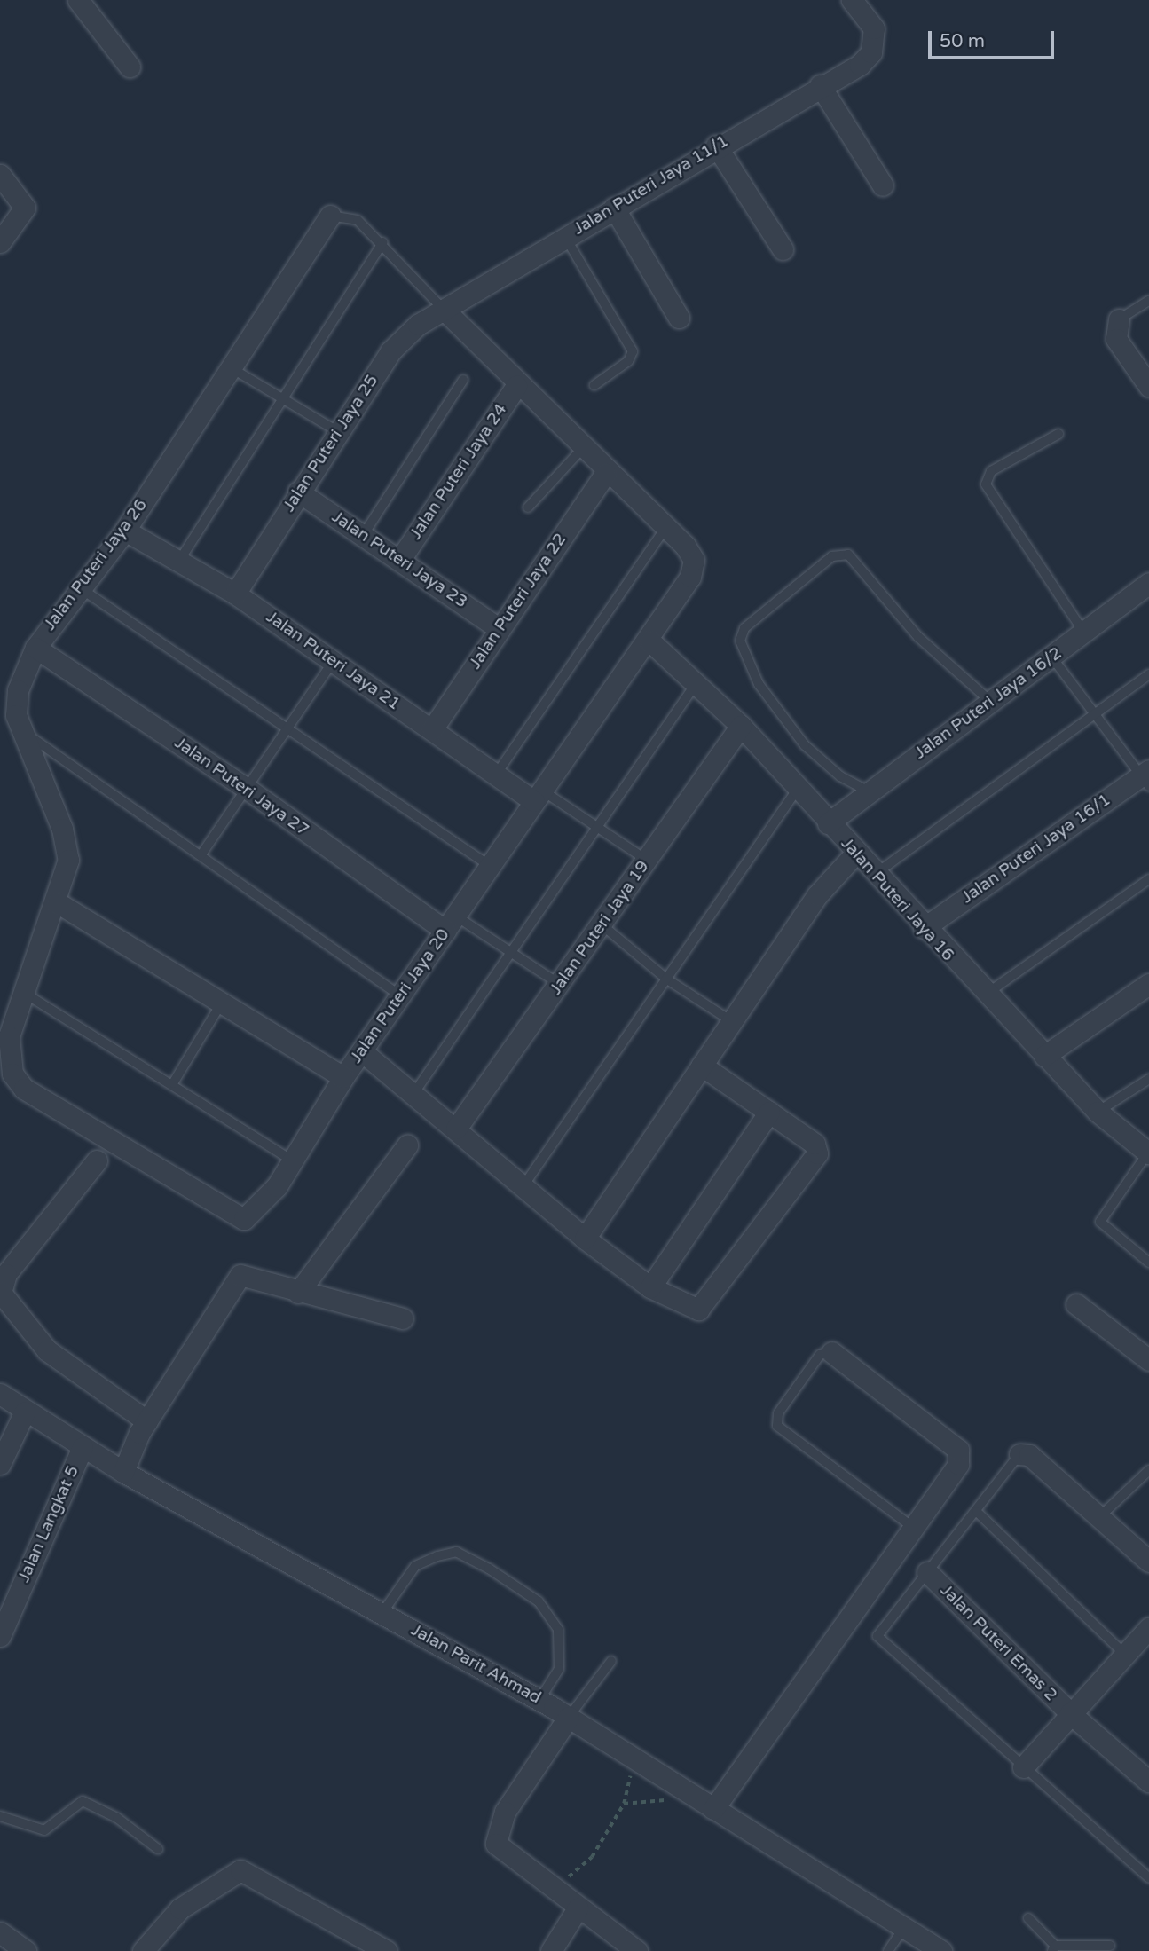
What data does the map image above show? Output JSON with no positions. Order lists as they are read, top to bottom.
{
  "streets": {
    "street": [
      "Jalan Puteri Jaya 11/1",
      "Jalan Puteri Jaya 25",
      "Jalan Puteri Jaya 24",
      "Jalan Puteri Jaya 23",
      "Jalan Puteri Jaya 26",
      "Jalan Puteri Jaya 22",
      "Jalan Puteri Jaya 21",
      "Jalan Puteri Jaya 16/2",
      "Jalan Puteri Jaya 27",
      "Jalan Puteri Jaya 16/1",
      "Jalan Puteri Jaya 16",
      "Jalan Puteri Jaya 19",
      "Jalan Puteri Jaya 20",
      "Jalan Langkat 5",
      "Jalan Puteri Emas 2",
      "Jalan Parit Ahmad"
    ]
  },
  "crossings": [
    ["Jalan Puteri Jaya 11/1", "Jalan Puteri Jaya 25"],
    ["Jalan Puteri Jaya 25", "Jalan Puteri Jaya 23"],
    ["Jalan Puteri Jaya 25", "Jalan Puteri Jaya 21"],
    ["Jalan Puteri Jaya 24", "Jalan Puteri Jaya 23"],
    ["Jalan Puteri Jaya 23", "Jalan Puteri Jaya 22"],
    ["Jalan Puteri Jaya 26", "Jalan Puteri Jaya 21"],
    ["Jalan Puteri Jaya 26", "Jalan Puteri Jaya 27"],
    ["Jalan Puteri Jaya 26", "Jalan Puteri Jaya 20"],
    ["Jalan Puteri Jaya 22", "Jalan Puteri Jaya 21"],
    ["Jalan Puteri Jaya 21", "Jalan Puteri Jaya 20"],
    ["Jalan Puteri Jaya 16/2", "Jalan Puteri Jaya 16"],
    ["Jalan Puteri Jaya 27", "Jalan Puteri Jaya 20"],
    ["Jalan Puteri Jaya 16/1", "Jalan Puteri Jaya 16"],
    ["Jalan Puteri Jaya 16", "Jalan Puteri Jaya 19"],
    ["Jalan Puteri Jaya 16", "Jalan Puteri Jaya 20"],
    ["Jalan Langkat 5", "Jalan Parit Ahmad"]
  ],
  "scale_bar": "50 m"
}
